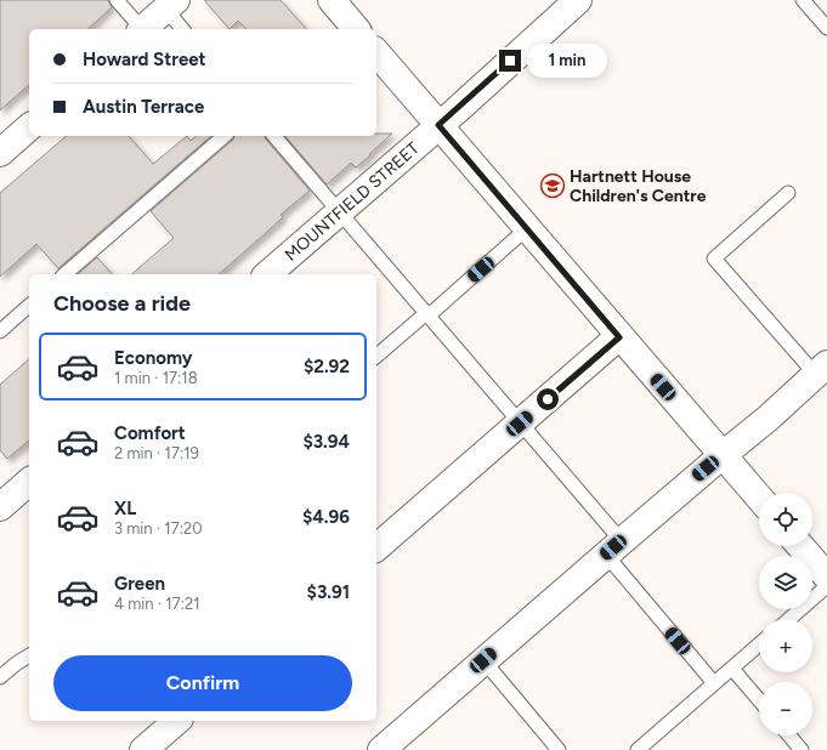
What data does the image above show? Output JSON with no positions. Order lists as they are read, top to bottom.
{
  "streets": {
    "street": ["MOUNTFIELD STREET"]
  },
  "places": {
    "school or university": ["Hartnett House Children's Centre"]
  },
  "page": {
    "banner": ["Howard Street", "Austin Terrace"],
    "bubble": "1 min",
    "heading": "Choose a ride",
    "list": [
      {
        "name": "Economy",
        "note": "1 min · 17:18",
        "value": "$2.92"
      },
      {
        "name": "Comfort",
        "note": "2 min · 17:19",
        "value": "$3.94"
      },
      {
        "name": "XL",
        "note": "3 min · 17:20",
        "value": "$4.96"
      },
      {
        "name": "Green",
        "note": "4 min · 17:21",
        "value": "$3.91"
      }
    ],
    "map_buttons": ["+", "−"],
    "buttons": "Confirm"
  }
}
